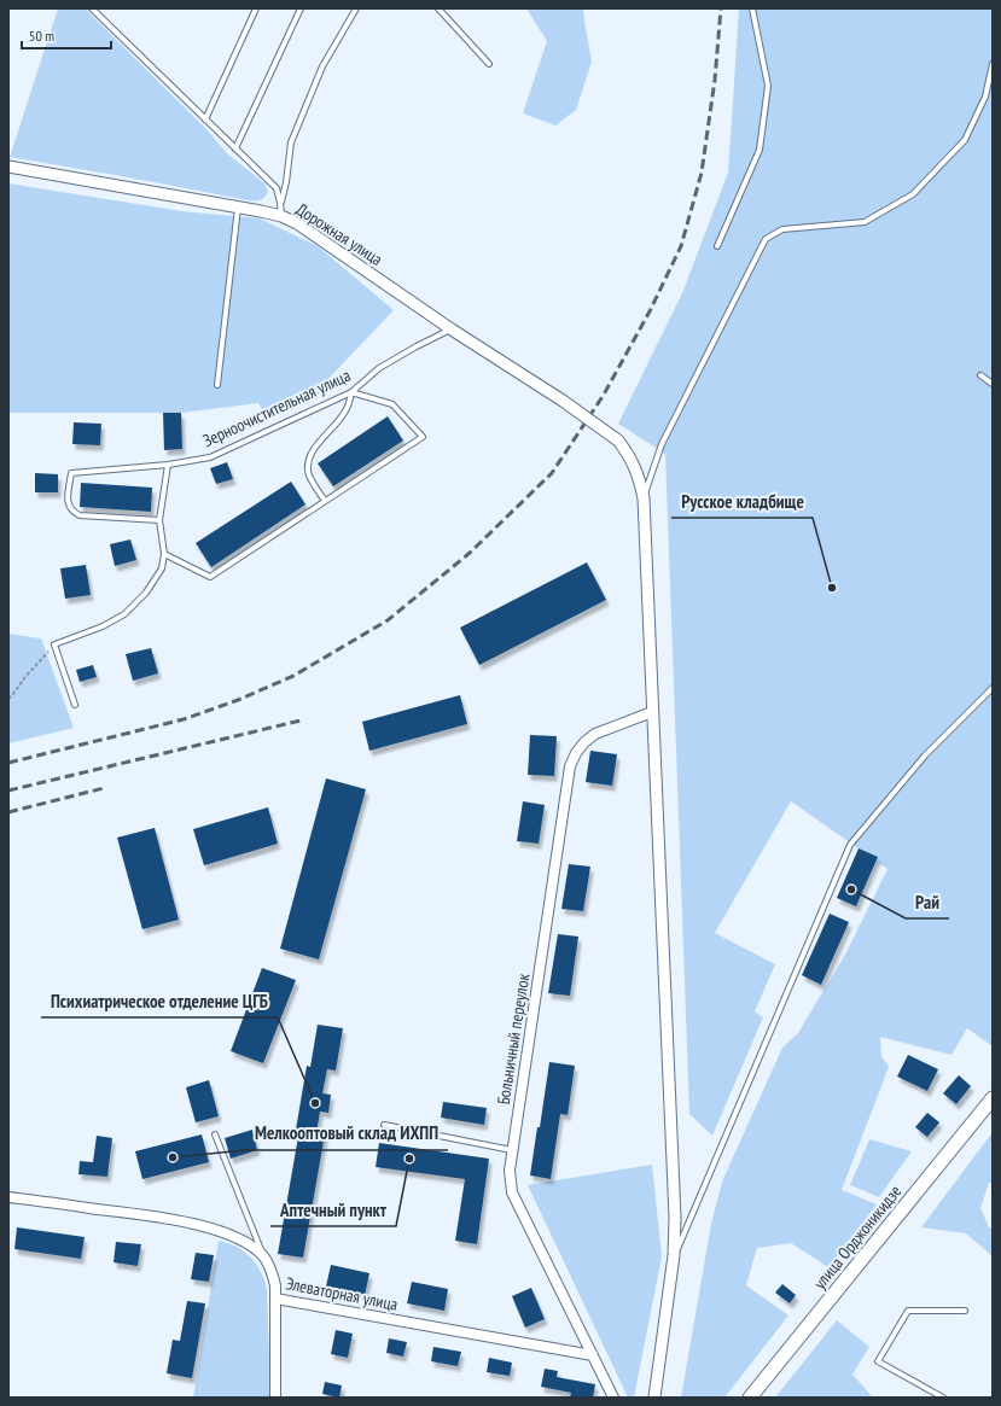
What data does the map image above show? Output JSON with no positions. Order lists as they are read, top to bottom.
{
  "streets": {
    "main road": ["улица Орджоникидзе"],
    "street": ["Дорожная улица", "Больничный переулок", "Элеваторная улица"],
    "lane": ["Зерноочистительная улица"]
  },
  "crossings": [
    ["Дорожная улица", "Зерноочистительная улица"],
    ["Больничный переулок", "Элеваторная улица"]
  ],
  "places": [
    "Русское кладбище",
    "Рай",
    "Психиатрическое отделение ЦГБ",
    "Мелкооптовый склад ИХПП",
    "Аптечный пункт"
  ],
  "scale_bar": "50 m"
}
